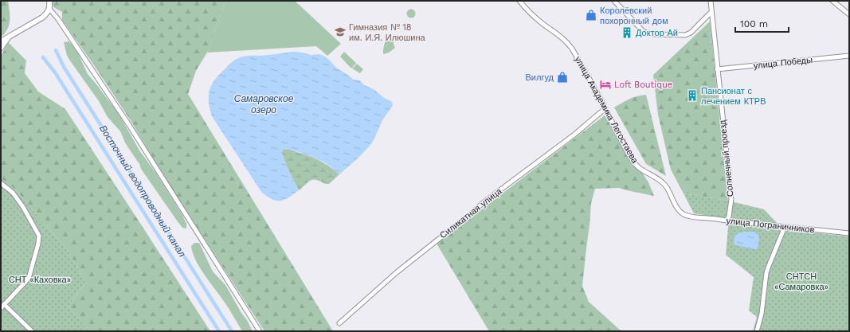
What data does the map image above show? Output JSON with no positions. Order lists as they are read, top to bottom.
{
  "streets": {
    "street": [
      "улица Победы",
      "улица Академика Легостаева",
      "Солнечный проезд",
      "Силикатная улица",
      "улица Пограничников"
    ]
  },
  "crossings": [
    ["улица Победы", "Солнечный проезд"],
    ["улица Академика Легостаева", "Силикатная улица"],
    ["улица Академика Легостаева", "улица Пограничников"],
    ["Солнечный проезд", "улица Пограничников"]
  ],
  "water": ["Самаровское озеро", "Восточный водопроводный канал"],
  "parks": ["СНТСН «Самаровка»", "СНТ «Каховка»"],
  "places": {
    "shop": ["Королёвский похоронный дом", "Вилгуд"],
    "school or university": ["Гимназия № 18 им. И.Я. Илюшина"],
    "building": ["Доктор Ай", "Пансионат с лечением КТРВ"],
    "hotel": ["Loft Boutique"]
  },
  "scale_bar": "100 m"
}
